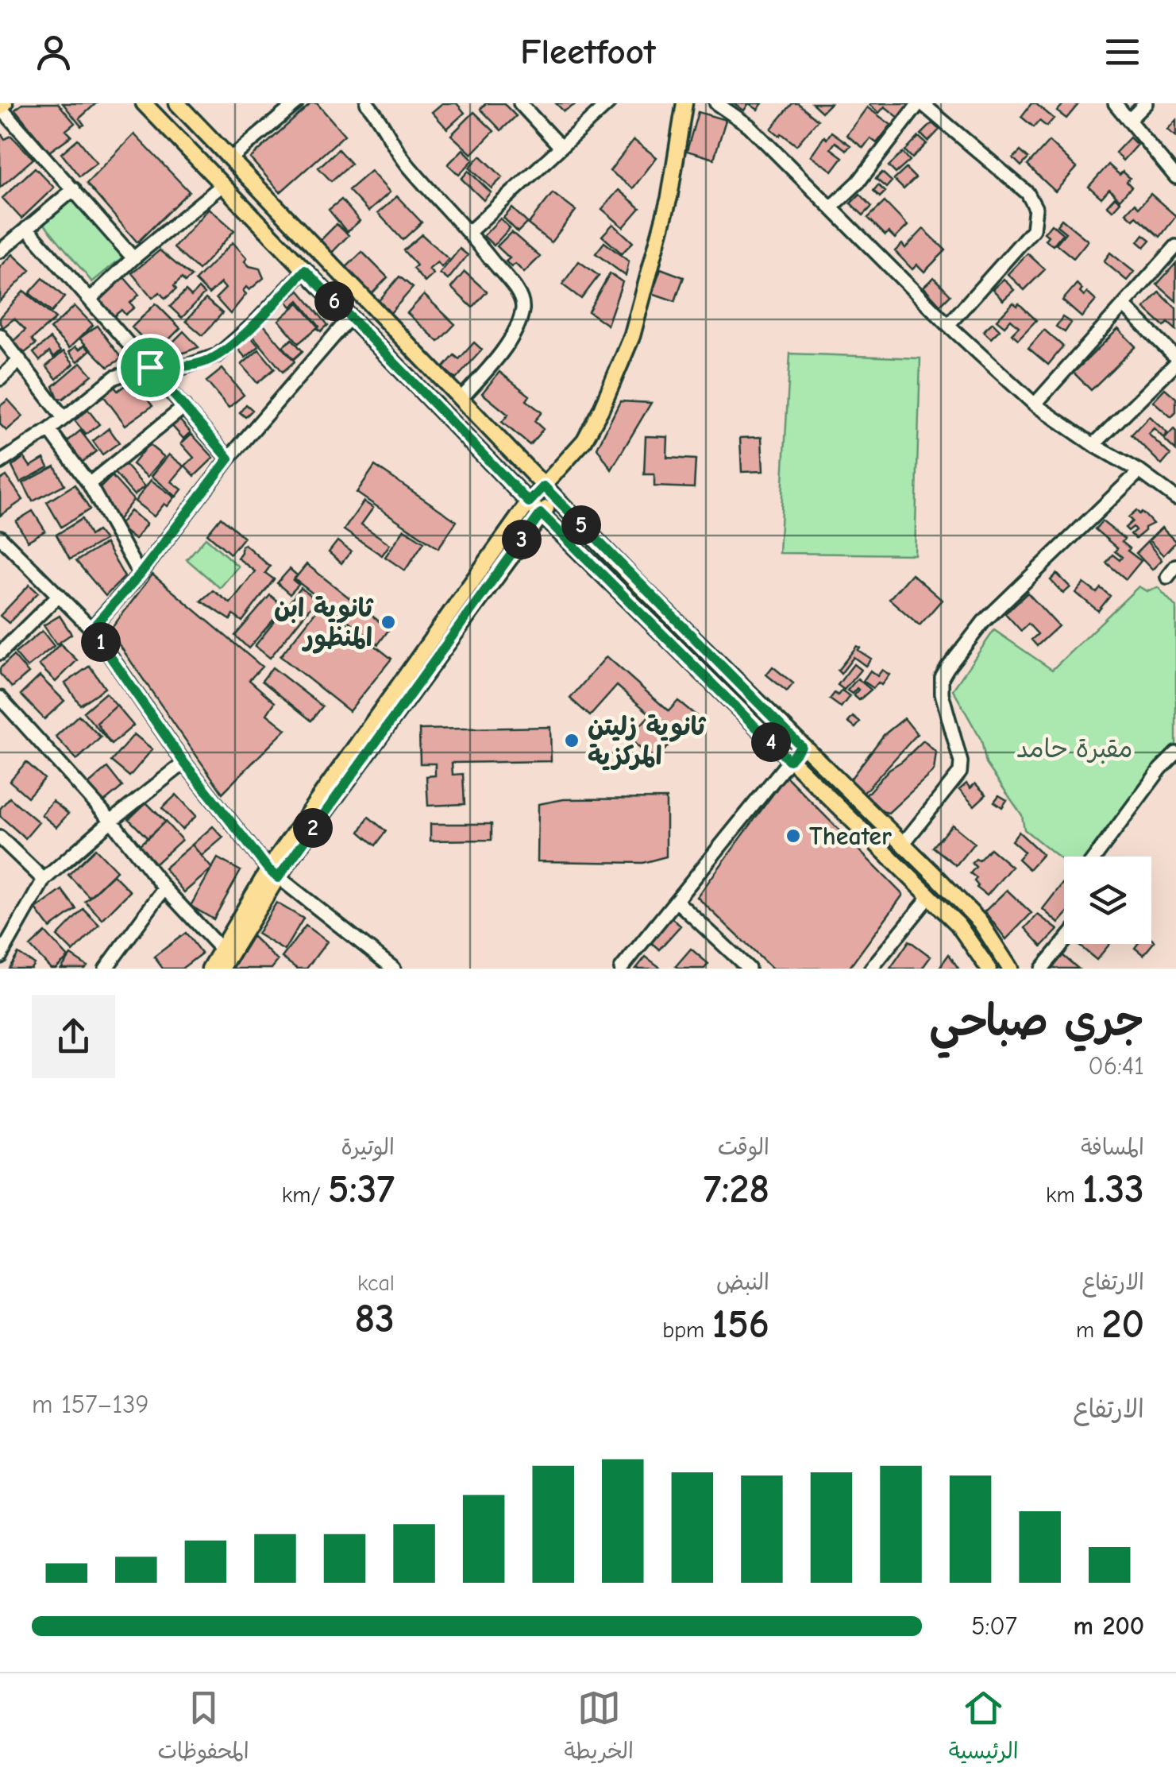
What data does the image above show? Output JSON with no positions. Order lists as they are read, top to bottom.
{
  "parks": ["مقبرة حامد"],
  "places": ["ثانوية ابن المنظور", "ثانوية زليتن المركزية", "Theater"],
  "page": {
    "header": "Fleetfoot",
    "pins": [
      "6",
      "5",
      "3",
      "1",
      "4",
      "2"
    ],
    "heading": ["جري صباحي", "06:41"],
    "stats": [
      ["المسافة", "1.33 km"],
      ["الوقت", "7:28"],
      ["الوتيرة", "5:37 /km"],
      ["الارتفاع", "20 m"],
      ["النبض", "156 bpm"],
      ["kcal", "83"]
    ],
    "chart": ["الارتفاع", "139–157 m"],
    "list": [
      {
        "name": "200 m",
        "note": "5:07"
      }
    ],
    "tabs": ["الرئيسية", "الخريطة", "المحفوظات"]
  }
}
